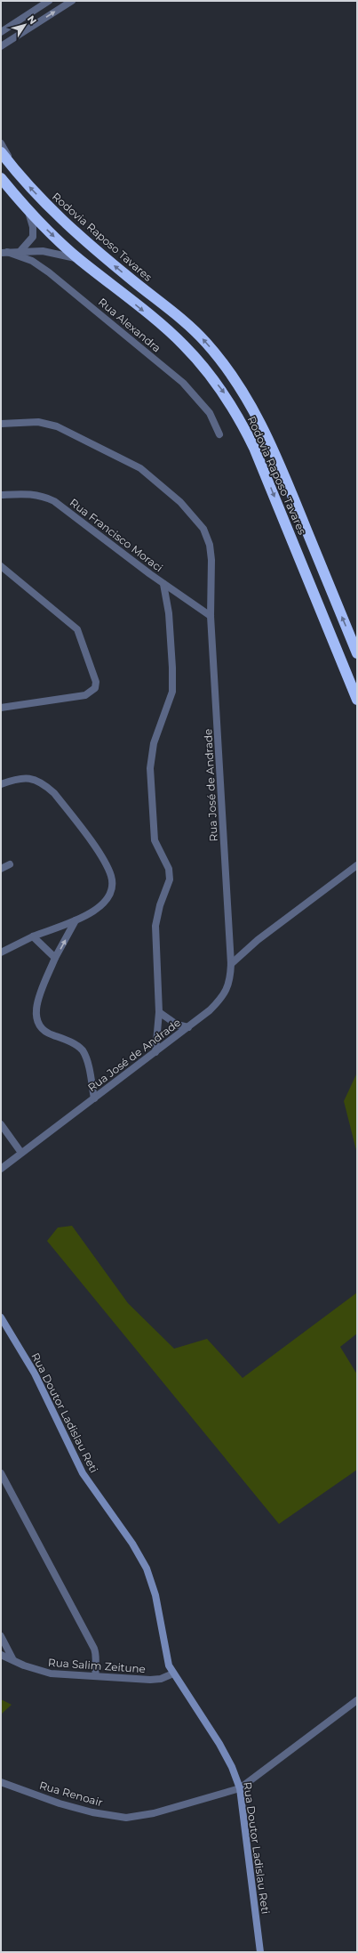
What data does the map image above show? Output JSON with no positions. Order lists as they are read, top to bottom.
{
  "streets": {
    "highway": ["Rodovia Raposo Tavares"],
    "street": [
      "Rua Alexandra",
      "Rua Francisco Moraci",
      "Rua José de Andrade",
      "Rua Doutor Ladislau Reti",
      "Rua Salim Zeitune",
      "Rua Renoair"
    ]
  },
  "crossings": [
    ["Rua Francisco Moraci", "Rua José de Andrade"],
    ["Rua Doutor Ladislau Reti", "Rua Salim Zeitune"],
    ["Rua Doutor Ladislau Reti", "Rua Renoair"]
  ],
  "north": "top right"
}
